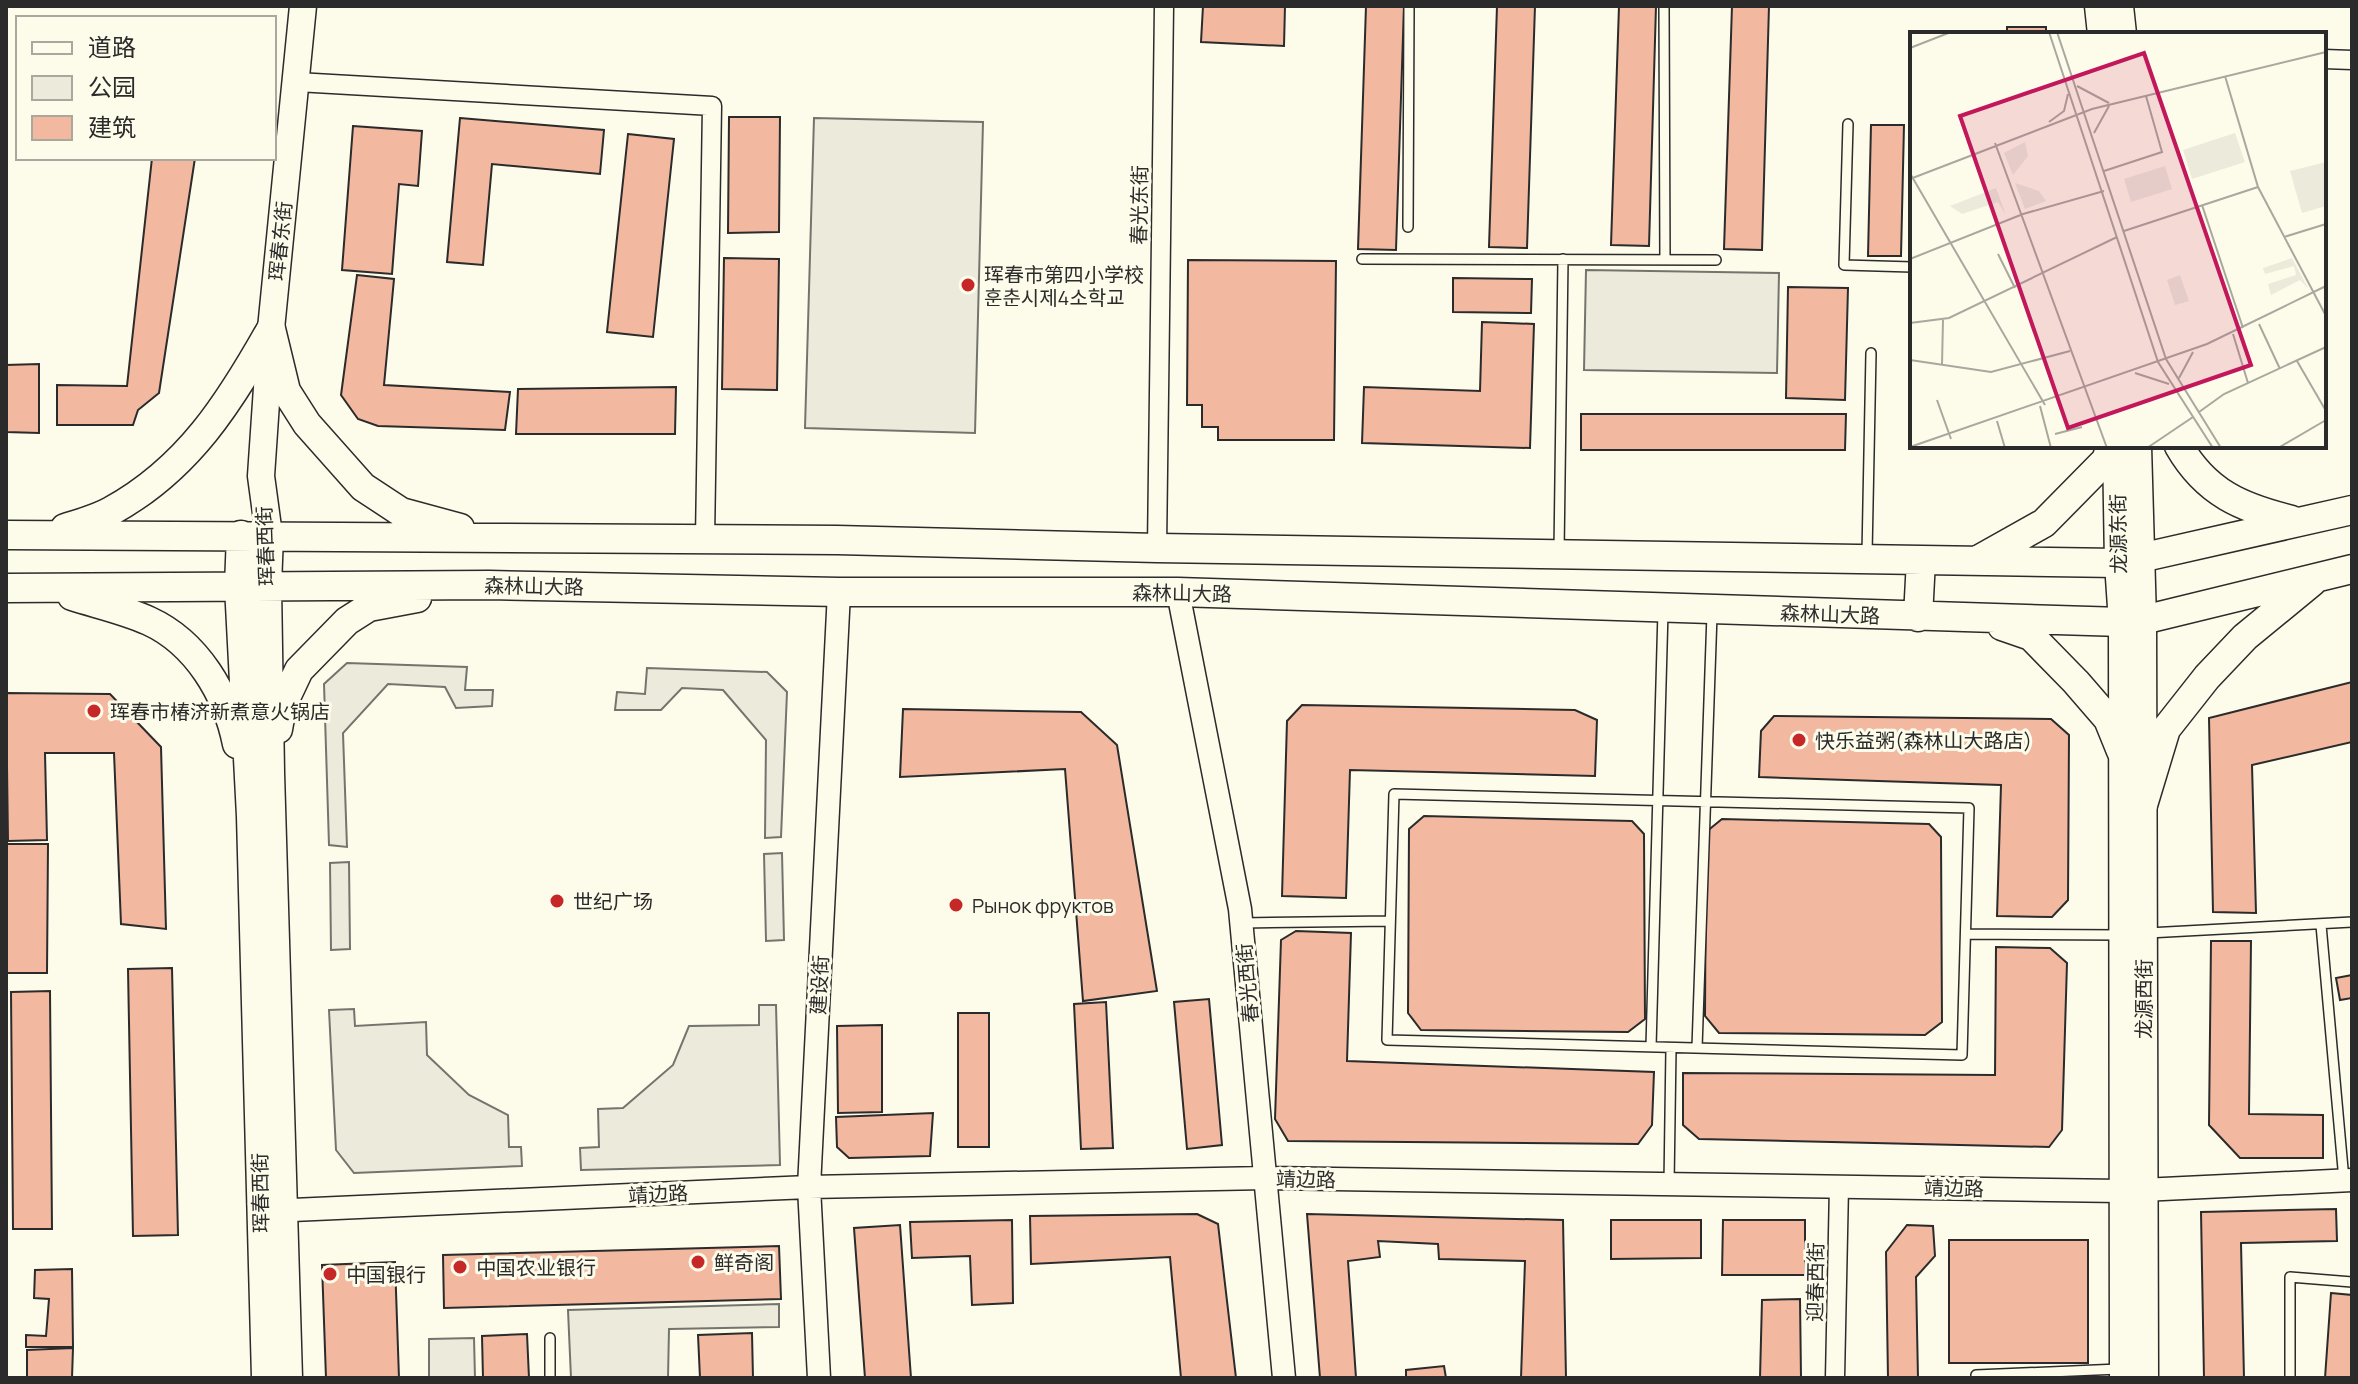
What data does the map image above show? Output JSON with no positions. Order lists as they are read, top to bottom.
{
  "streets": {
    "main road": [
      "珲春东街",
      "龙源东街",
      "珲春西街",
      "森林山大路",
      "龙源西街"
    ],
    "street": [
      "春光东街",
      "春光西街",
      "建设街",
      "靖边路",
      "迎春西街"
    ]
  },
  "crossings": [
    ["珲春东街", "珲春西街"],
    ["龙源东街", "森林山大路"],
    ["龙源东街", "龙源西街"],
    ["珲春西街", "森林山大路"],
    ["珲春西街", "靖边路"],
    ["森林山大路", "春光西街"],
    ["森林山大路", "建设街"],
    ["森林山大路", "龙源西街"],
    ["春光西街", "靖边路"],
    ["建设街", "靖边路"],
    ["龙源西街", "靖边路"],
    ["靖边路", "迎春西街"]
  ],
  "places": [
    "珲春市第四小学校 훈춘시제4소학교",
    "珲春市椿济新煮意火锅店",
    "快乐益粥(森林山大路店)",
    "世纪广场",
    "Рынок фруктов",
    "鲜奇阁",
    "中国农业银行",
    "中国银行"
  ],
  "legend": ["道路", "公园", "建筑"]
}
